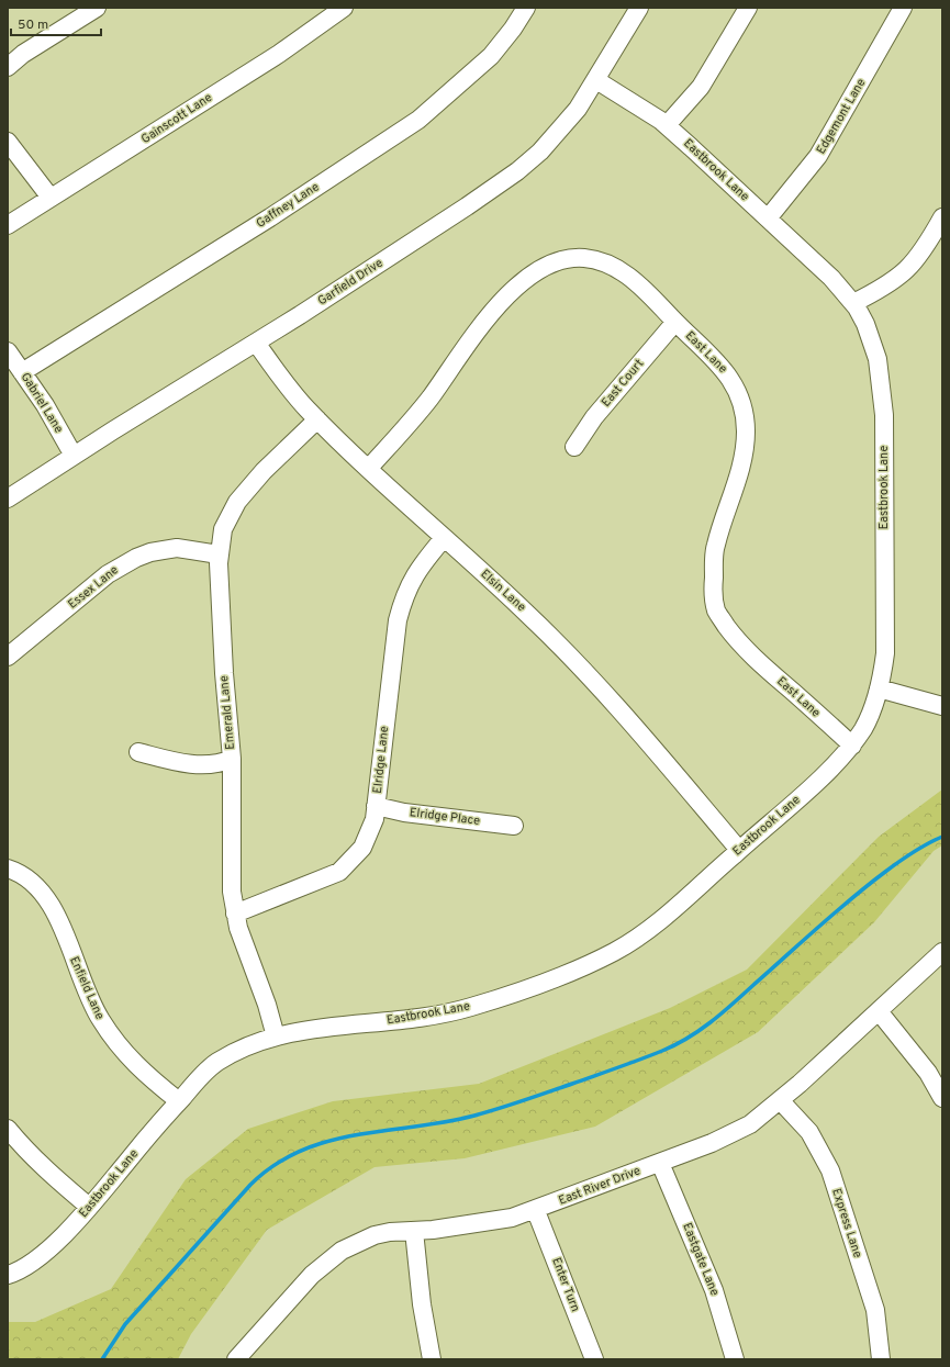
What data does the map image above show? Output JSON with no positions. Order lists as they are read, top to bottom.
{
  "streets": {
    "street": [
      "Edgemont Lane",
      "Gainscott Lane",
      "Eastbrook Lane",
      "Gaffney Lane",
      "Garfield Drive",
      "East Lane",
      "East Court",
      "Gabriel Lane",
      "Essex Lane",
      "Elsin Lane",
      "Emerald Lane",
      "Elridge Lane",
      "Elridge Place",
      "Enfield Lane",
      "East River Drive",
      "Express Lane",
      "Eastgate Lane",
      "Enter Turn"
    ]
  },
  "crossings": [
    ["Edgemont Lane", "Eastbrook Lane"],
    ["Eastbrook Lane", "Garfield Drive"],
    ["Eastbrook Lane", "East Lane"],
    ["Eastbrook Lane", "Elsin Lane"],
    ["Eastbrook Lane", "Emerald Lane"],
    ["Eastbrook Lane", "Enfield Lane"],
    ["Gaffney Lane", "Gabriel Lane"],
    ["Garfield Drive", "Gabriel Lane"],
    ["Garfield Drive", "Elsin Lane"],
    ["East Lane", "East Court"],
    ["East Lane", "Elsin Lane"],
    ["Essex Lane", "Emerald Lane"],
    ["Elsin Lane", "Emerald Lane"],
    ["Elsin Lane", "Elridge Lane"],
    ["Emerald Lane", "Elridge Lane"],
    ["Elridge Lane", "Elridge Place"],
    ["East River Drive", "Express Lane"],
    ["East River Drive", "Eastgate Lane"],
    ["East River Drive", "Enter Turn"]
  ],
  "scale_bar": "50 m"
}
